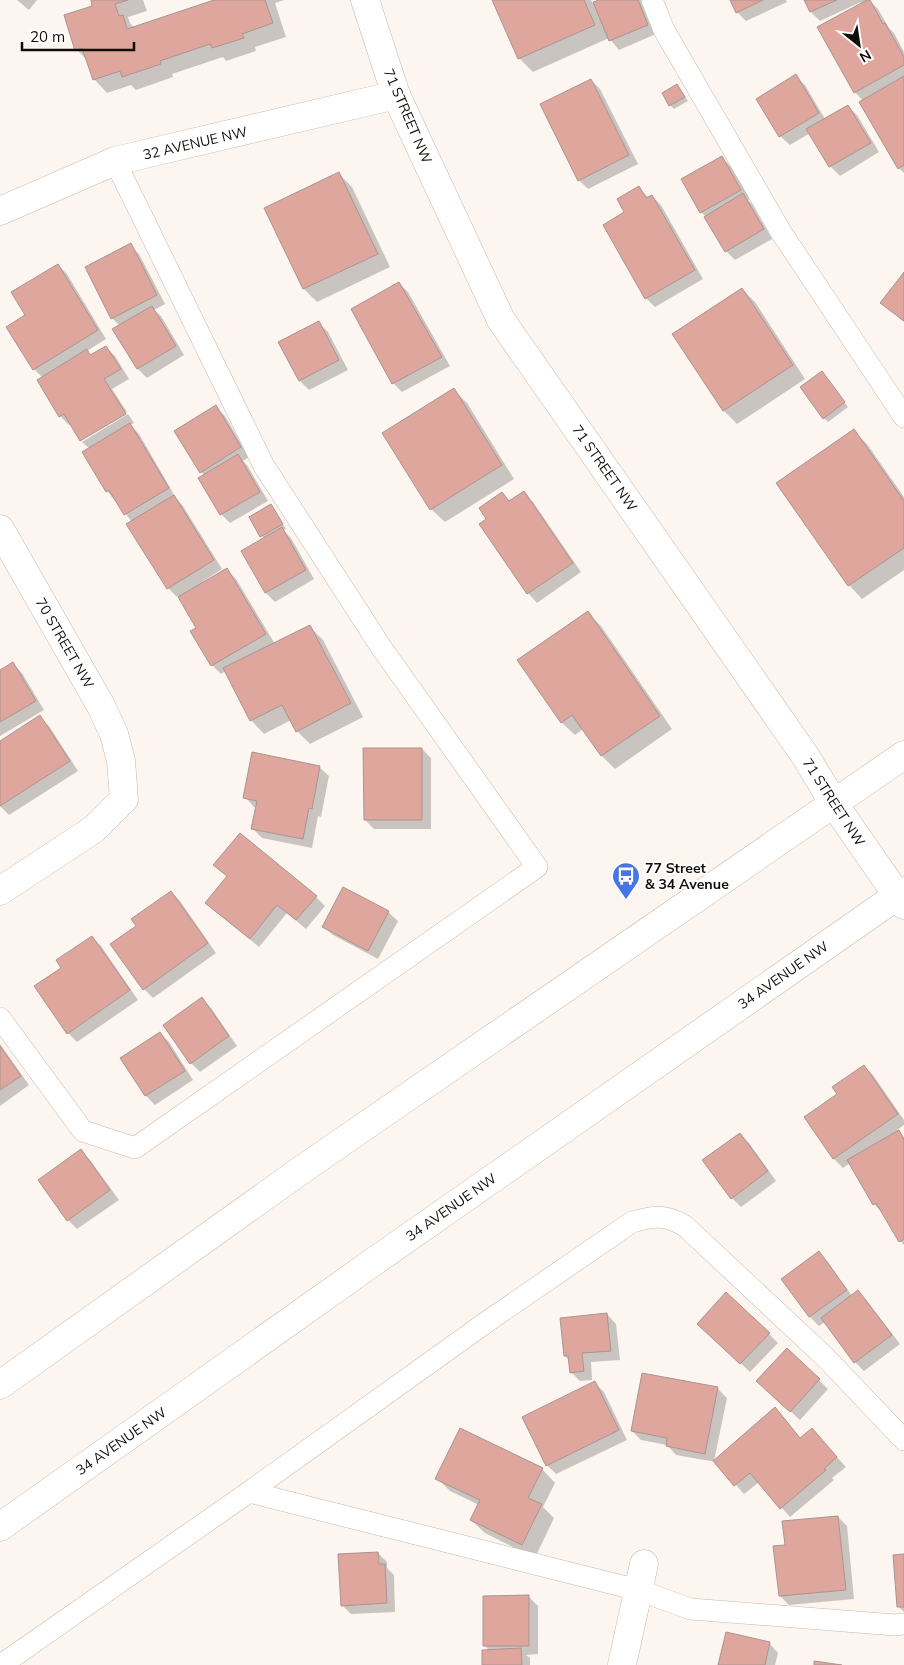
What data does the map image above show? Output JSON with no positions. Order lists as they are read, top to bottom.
{
  "streets": {
    "main road": [
      "71 STREET NW",
      "32 AVENUE NW",
      "70 STREET NW",
      "34 AVENUE NW"
    ]
  },
  "crossings": [
    ["71 STREET NW", "32 AVENUE NW"],
    ["71 STREET NW", "34 AVENUE NW"]
  ],
  "places": {
    "bus stop": ["77 Street & 34 Avenue"]
  },
  "scale_bar": "20 m",
  "north": "bottom right"
}
